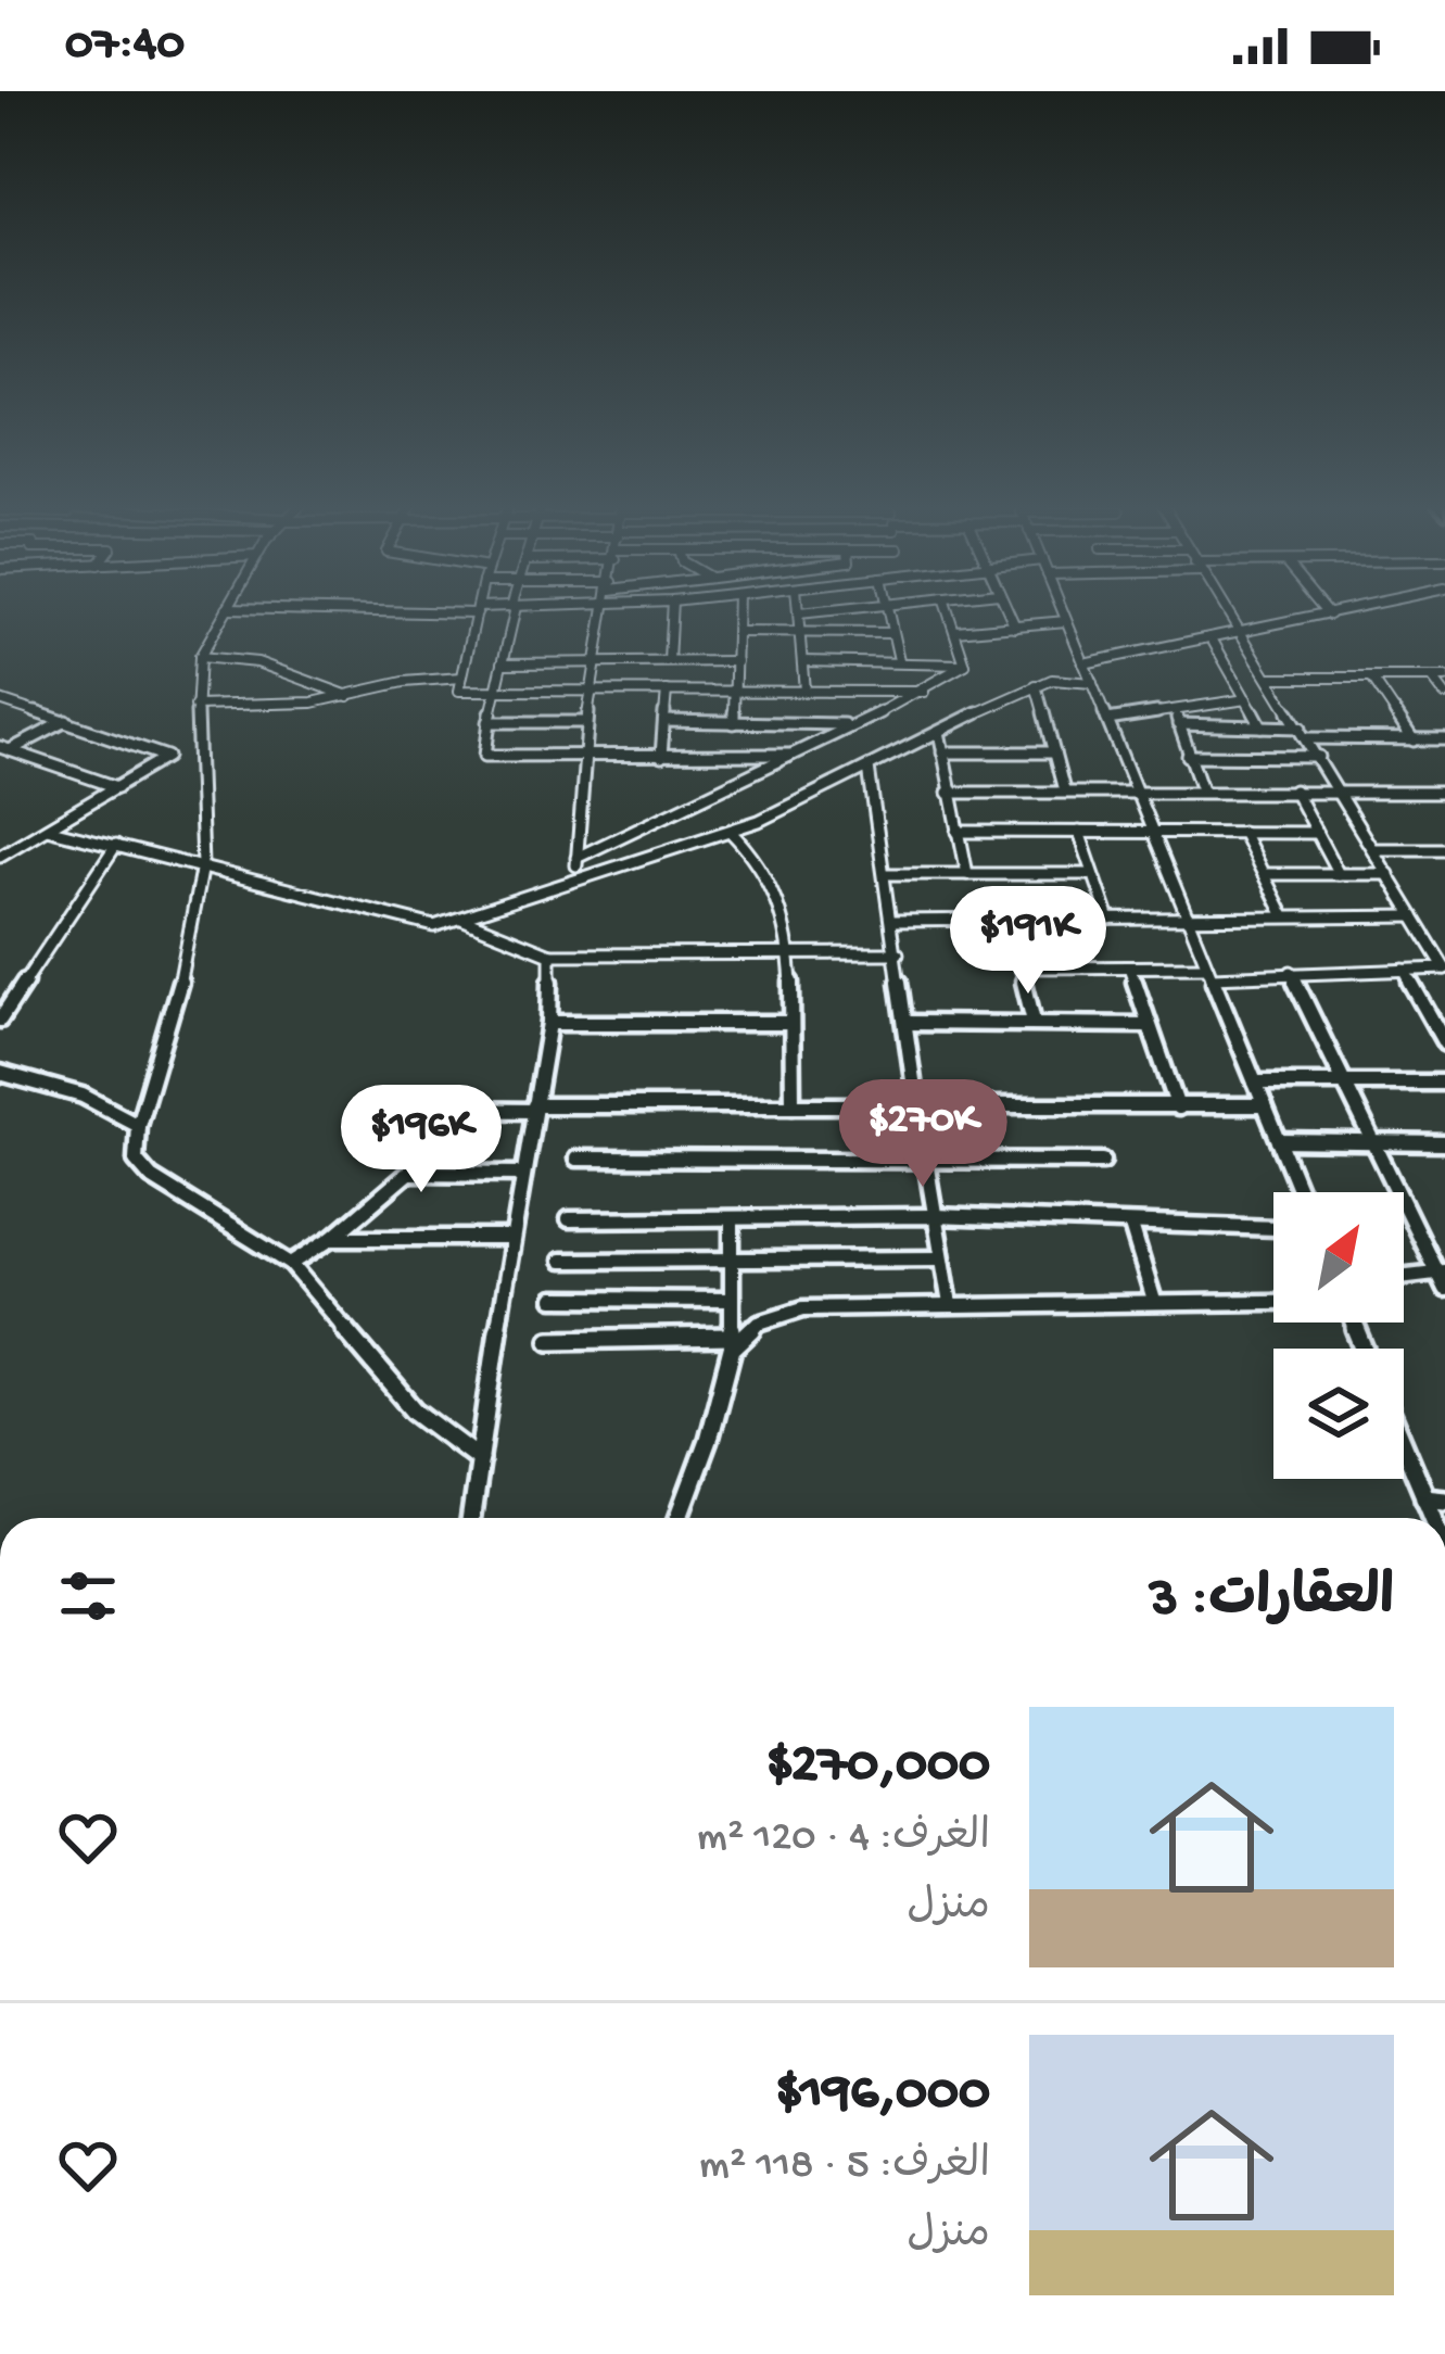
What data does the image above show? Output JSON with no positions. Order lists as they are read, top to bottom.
{
  "north": "top right",
  "page": {
    "status": "07:40",
    "price": ["$191K", "$270K", "$196K"],
    "heading": "العقارات: 3",
    "list": [
      {
        "name": "$270,000",
        "note": "الغرف: 4 · 120 m² · منزل"
      },
      {
        "name": "$196,000",
        "note": "الغرف: 5 · 118 m² · منزل"
      }
    ]
  }
}
